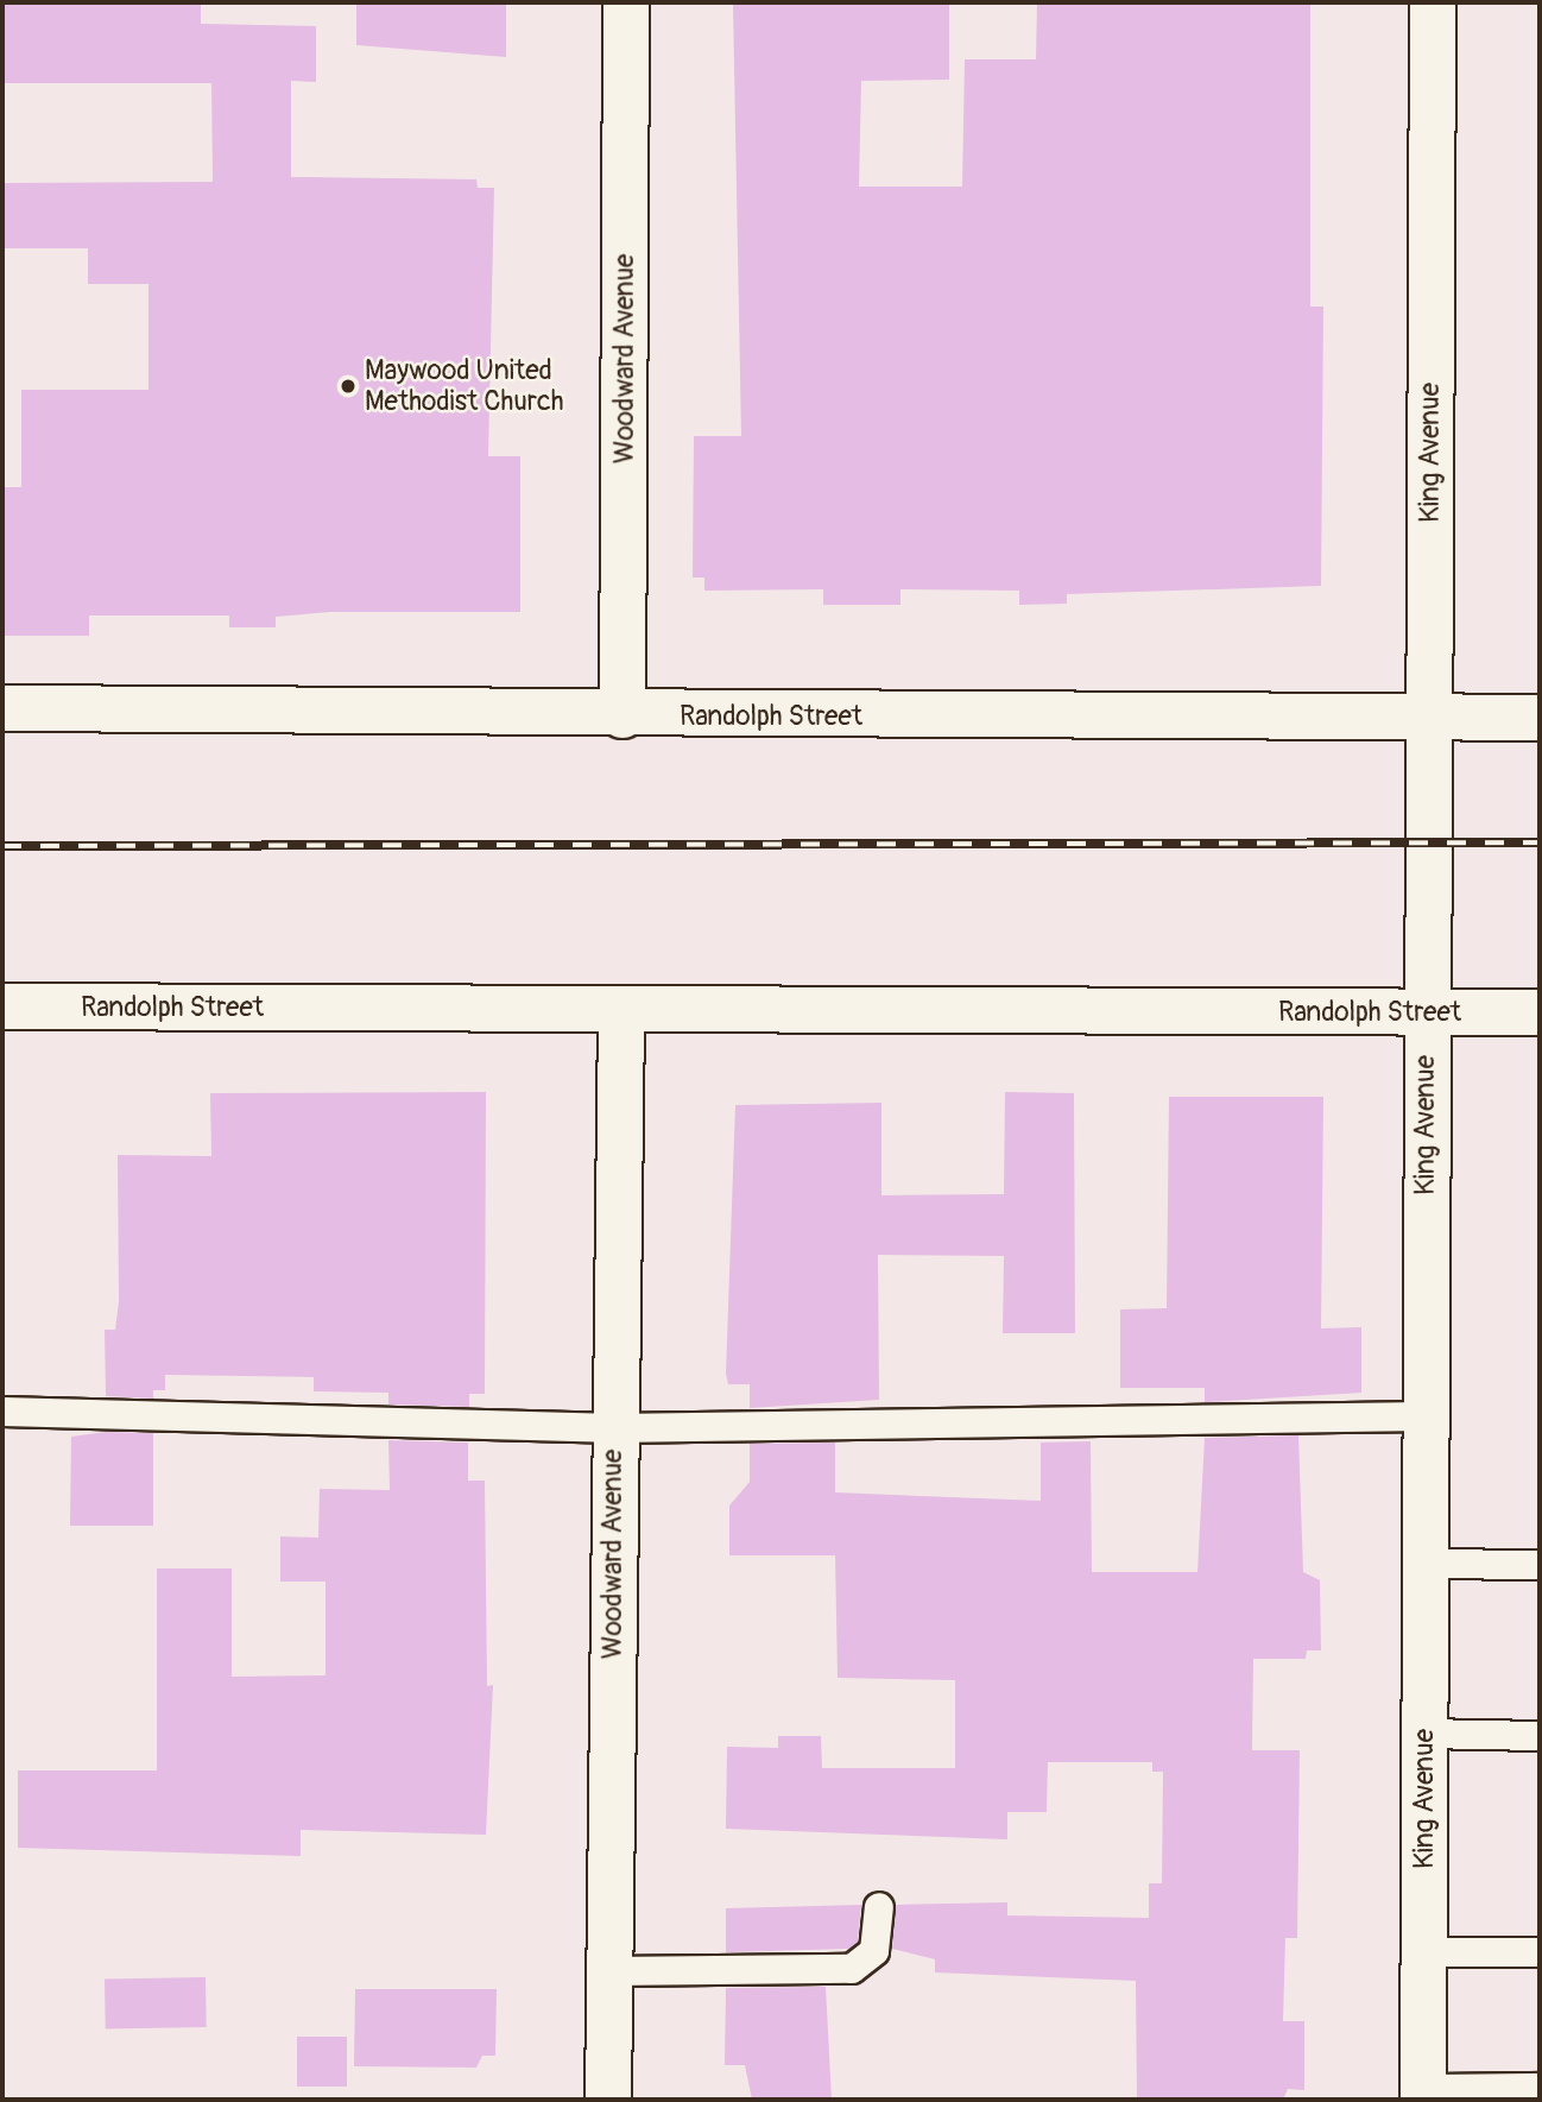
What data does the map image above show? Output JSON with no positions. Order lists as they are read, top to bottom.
{
  "streets": {
    "street": ["Woodward Avenue", "King Avenue", "Randolph Street"]
  },
  "crossings": [
    ["Woodward Avenue", "Randolph Street"],
    ["King Avenue", "Randolph Street"]
  ],
  "places": ["Maywood United Methodist Church"]
}
